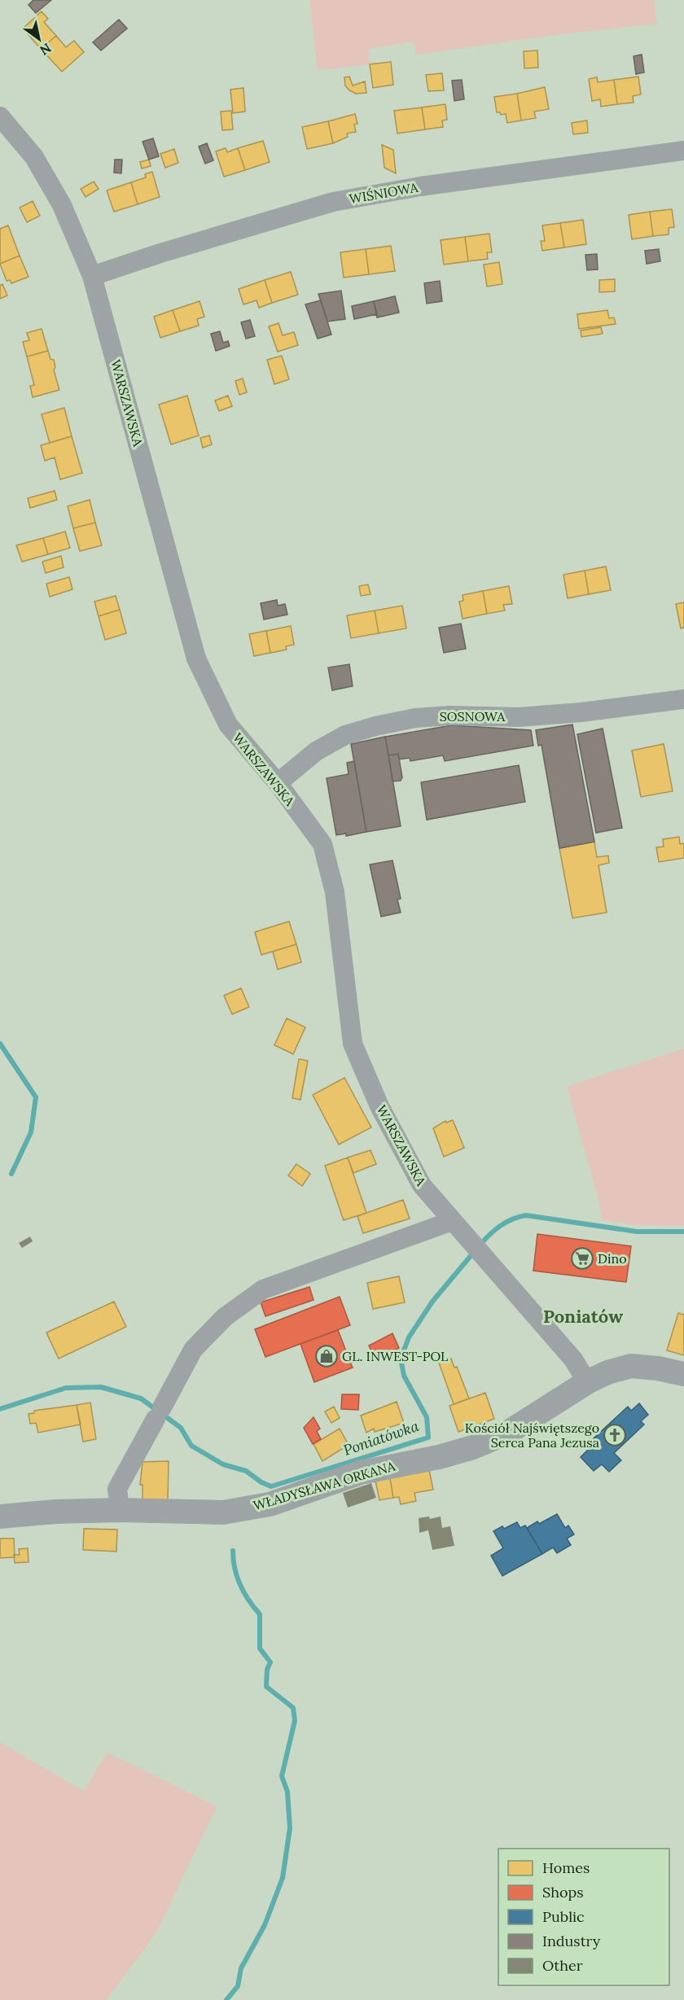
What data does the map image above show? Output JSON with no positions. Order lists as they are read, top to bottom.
{
  "streets": {
    "street": [
      "WIŚNIOWA",
      "WARSZAWSKA",
      "SOSNOWA",
      "WŁADYSŁAWA ORKANA"
    ]
  },
  "crossings": [
    ["WIŚNIOWA", "WARSZAWSKA"],
    ["WARSZAWSKA", "SOSNOWA"],
    ["WARSZAWSKA", "WŁADYSŁAWA ORKANA"]
  ],
  "districts": ["Poniatów"],
  "water": ["Poniatówka"],
  "places": {
    "supermarket": ["Dino"],
    "shop": ["GL. INWEST-POL"],
    "church": ["Kościół Najświętszego Serca Pana Jezusa"]
  },
  "legend": [
    "Homes",
    "Shops",
    "Public",
    "Industry",
    "Other"
  ],
  "north": "bottom right"
}
